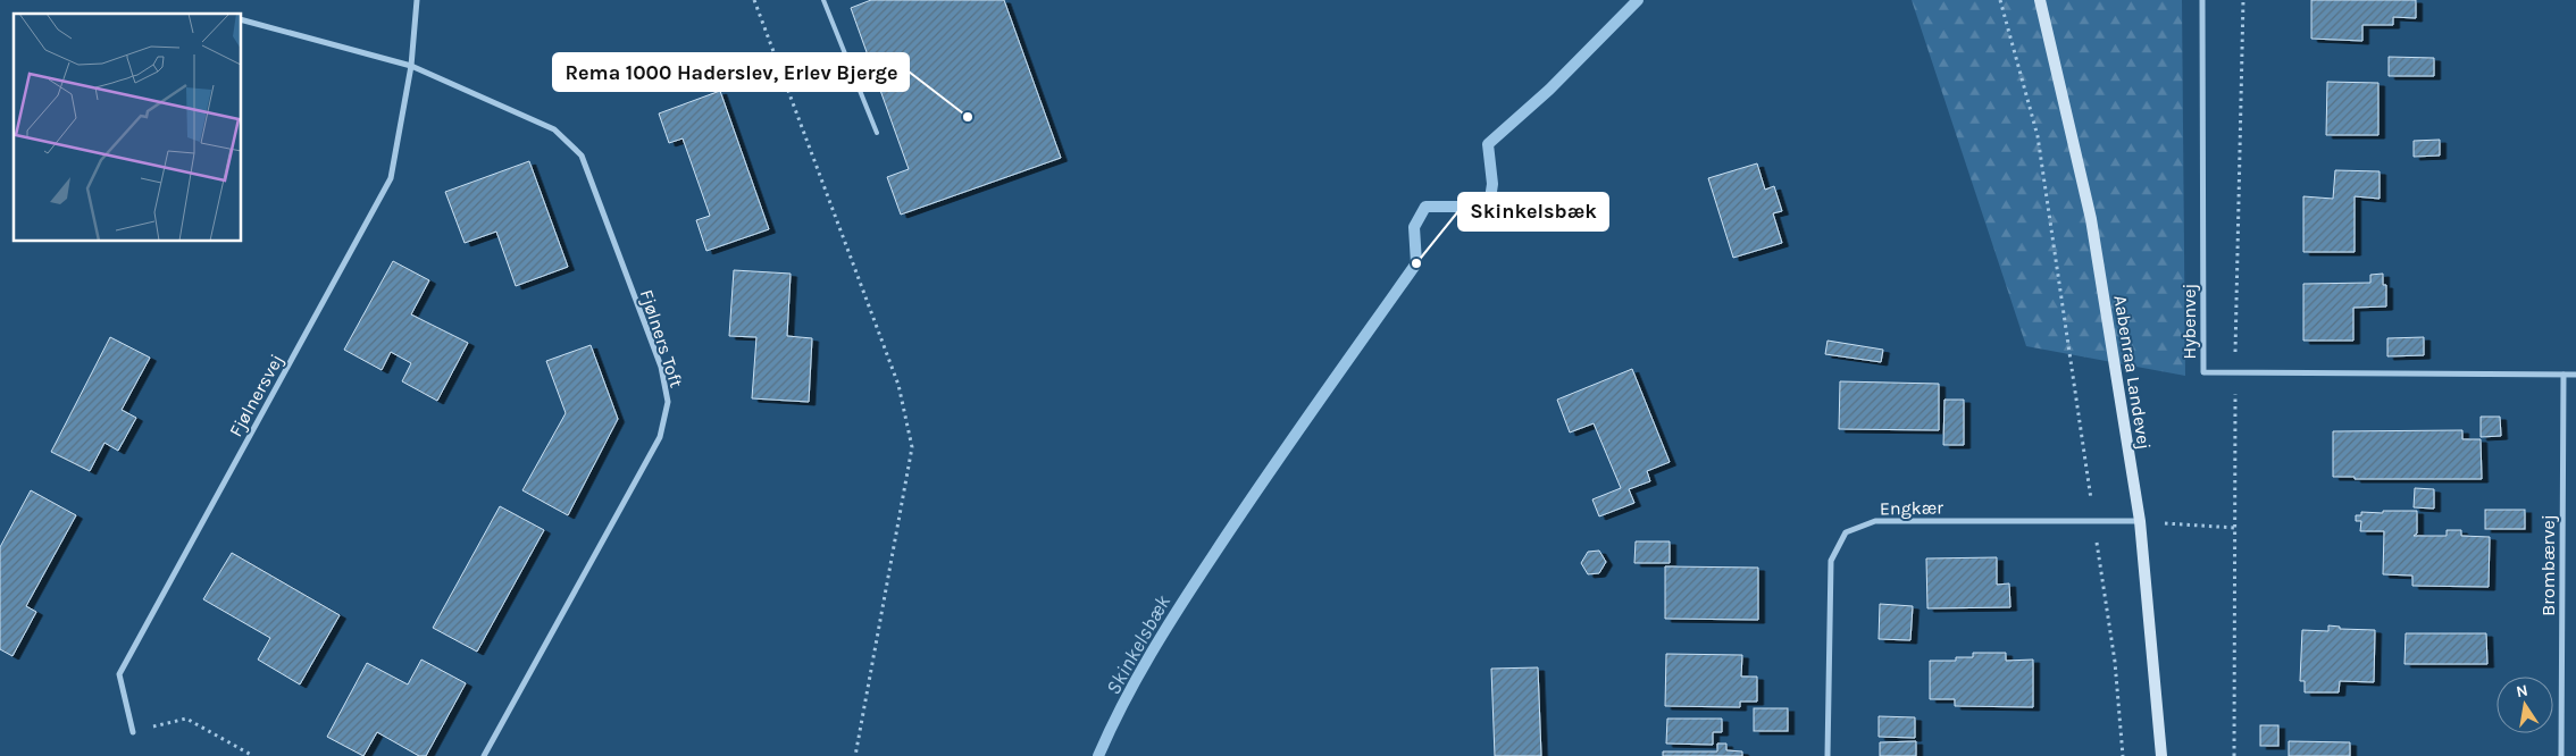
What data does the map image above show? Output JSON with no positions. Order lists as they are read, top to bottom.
{
  "streets": {
    "main road": ["Aabenraa Landevej"],
    "street": [
      "Hybenvej",
      "Fjølners Toft",
      "Fjølnersvej",
      "Engkær",
      "Brombærvej"
    ]
  },
  "crossings": [
    ["Hybenvej", "Brombærvej"],
    ["Fjølners Toft", "Fjølnersvej"],
    ["Aabenraa Landevej", "Engkær"]
  ],
  "water": ["Skinkelsbæk"],
  "places": ["Rema 1000 Haderslev, Erlev Bjerge", "Skinkelsbæk"],
  "north": "top"
}
